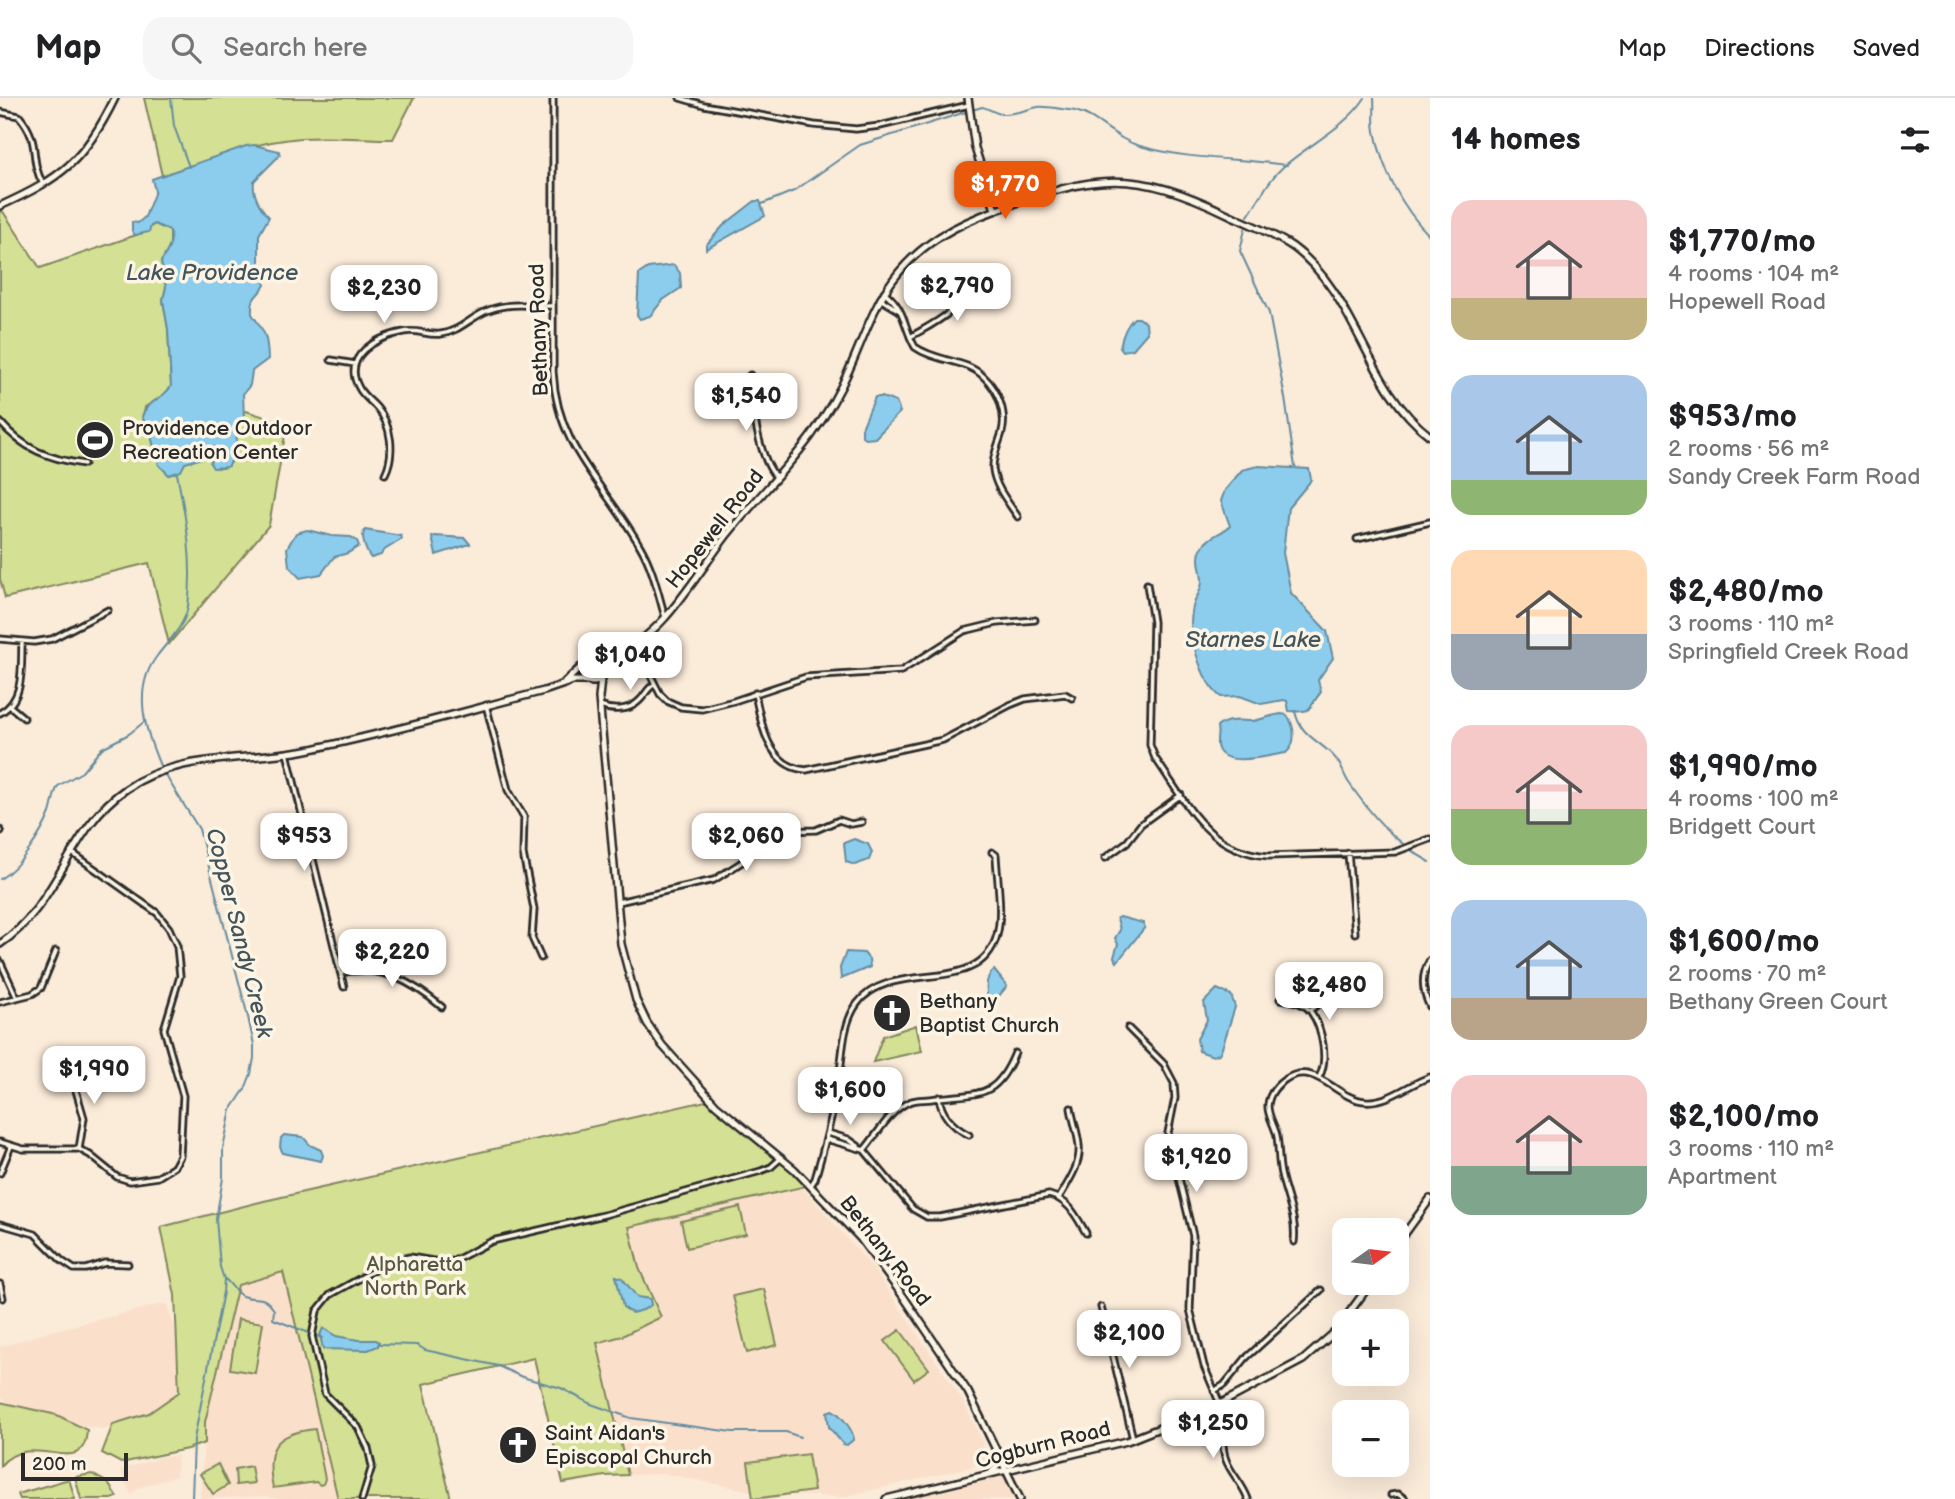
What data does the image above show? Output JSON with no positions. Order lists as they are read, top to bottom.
{
  "streets": {
    "street": ["Bethany Road", "Hopewell Road", "Cogburn Road"]
  },
  "crossings": [
    ["Bethany Road", "Hopewell Road"],
    ["Bethany Road", "Cogburn Road"]
  ],
  "water": ["Lake Providence", "Starnes Lake", "Copper Sandy Creek"],
  "parks": ["Alpharetta North Park"],
  "places": {
    "sports": ["Providence Outdoor Recreation Center"],
    "church": ["Bethany Baptist Church", "Saint Aidan's Episcopal Church"]
  },
  "scale_bar": "200 m",
  "north": "right",
  "page": {
    "header": "Map",
    "search": "Search here",
    "nav": ["Map", "Directions", "Saved"],
    "heading": "14 homes",
    "price": [
      "$1,770",
      "$2,790",
      "$2,230",
      "$1,540",
      "$1,040",
      "$953",
      "$2,060",
      "$2,220",
      "$2,480",
      "$1,990",
      "$1,600",
      "$1,920",
      "$2,100",
      "$1,250"
    ],
    "list": [
      {
        "name": "$1,770/mo",
        "note": "4 rooms · 104 m² · Hopewell Road"
      },
      {
        "name": "$953/mo",
        "note": "2 rooms · 56 m² · Sandy Creek Farm Road"
      },
      {
        "name": "$2,480/mo",
        "note": "3 rooms · 110 m² · Springfield Creek Road"
      },
      {
        "name": "$1,990/mo",
        "note": "4 rooms · 100 m² · Bridgett Court"
      },
      {
        "name": "$1,600/mo",
        "note": "2 rooms · 70 m² · Bethany Green Court"
      },
      {
        "name": "$2,100/mo",
        "note": "3 rooms · 110 m² · Apartment"
      }
    ],
    "map_buttons": ["+", "−"],
    "scale": "200 m"
  }
}
